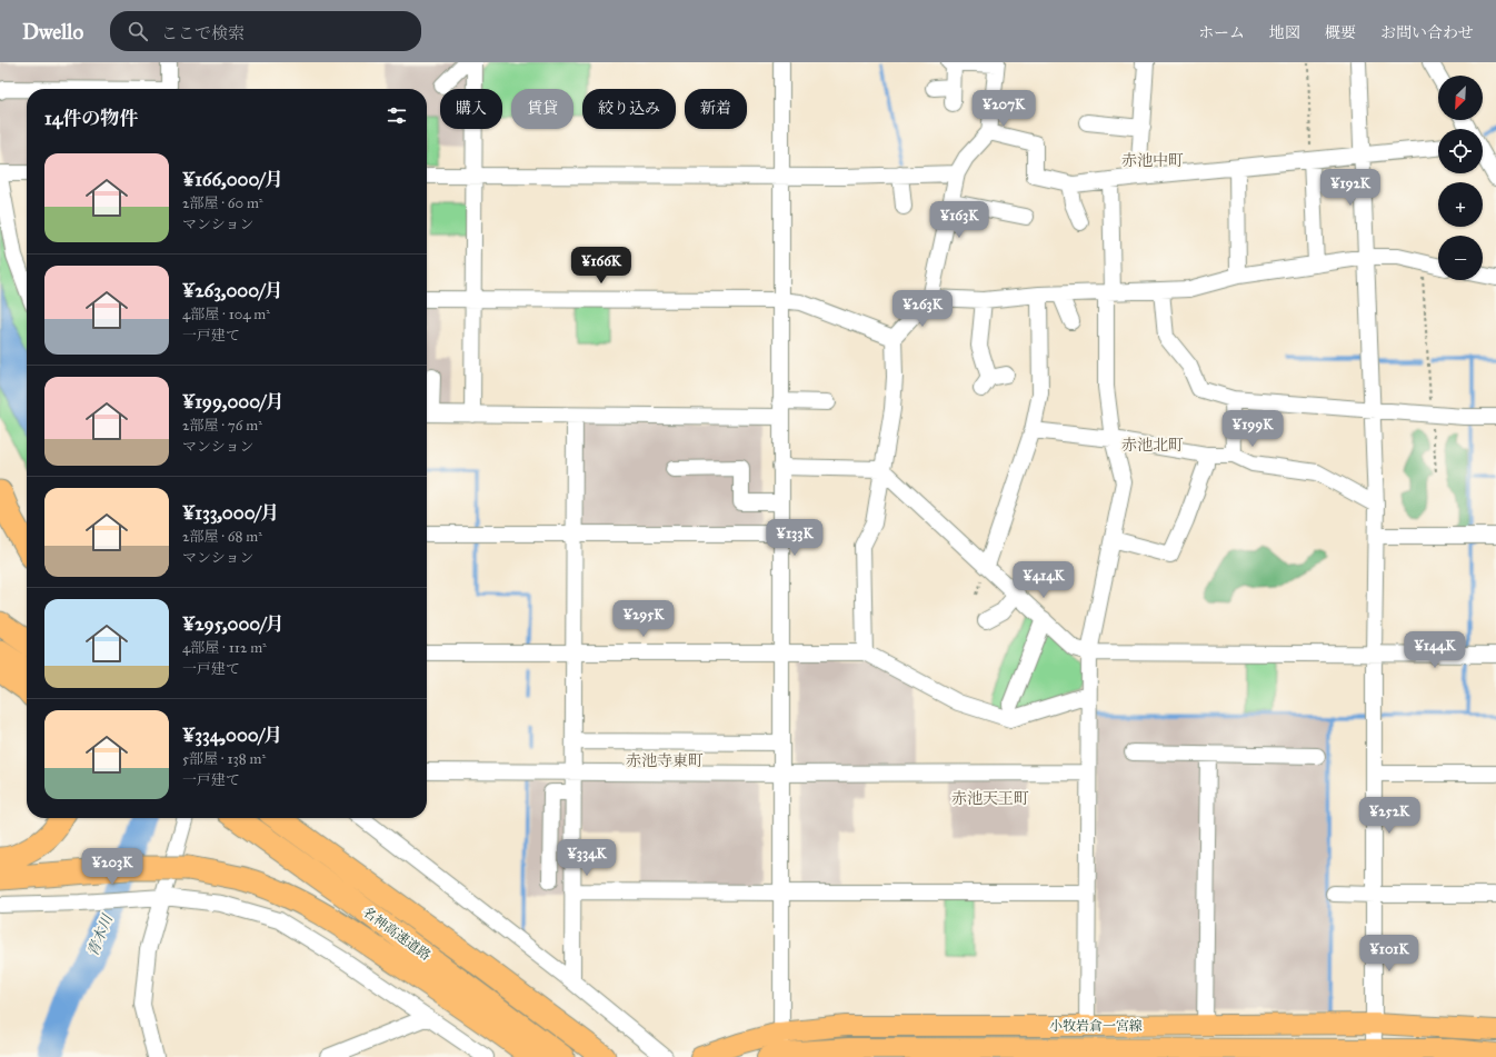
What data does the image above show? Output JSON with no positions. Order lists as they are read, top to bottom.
{
  "streets": {
    "highway": ["名神高速道路"],
    "main road": ["小牧岩倉一宮線"]
  },
  "districts": [
    "赤池中町",
    "赤池北町",
    "赤池寺東町",
    "赤池天王町"
  ],
  "water": ["青木川"],
  "north": "bottom left",
  "page": {
    "header": "Dwello",
    "search": "ここで検索",
    "nav": [
      "ホーム",
      "地図",
      "概要",
      "お問い合わせ"
    ],
    "map_buttons": ["+", "−"],
    "chip": [
      "購入",
      "賃貸",
      "絞り込み",
      "新着"
    ],
    "heading": "14件の物件",
    "price": [
      "¥207K",
      "¥192K",
      "¥163K",
      "¥166K",
      "¥263K",
      "¥199K",
      "¥133K",
      "¥414K",
      "¥295K",
      "¥144K",
      "¥252K",
      "¥334K",
      "¥203K",
      "¥101K"
    ],
    "list": [
      {
        "name": "¥166,000/月",
        "note": "2部屋 · 60 m² · マンション"
      },
      {
        "name": "¥263,000/月",
        "note": "4部屋 · 104 m² · 一戸建て"
      },
      {
        "name": "¥199,000/月",
        "note": "2部屋 · 76 m² · マンション"
      },
      {
        "name": "¥133,000/月",
        "note": "2部屋 · 68 m² · マンション"
      },
      {
        "name": "¥295,000/月",
        "note": "4部屋 · 112 m² · 一戸建て"
      },
      {
        "name": "¥334,000/月",
        "note": "5部屋 · 138 m² · 一戸建て"
      }
    ]
  }
}
